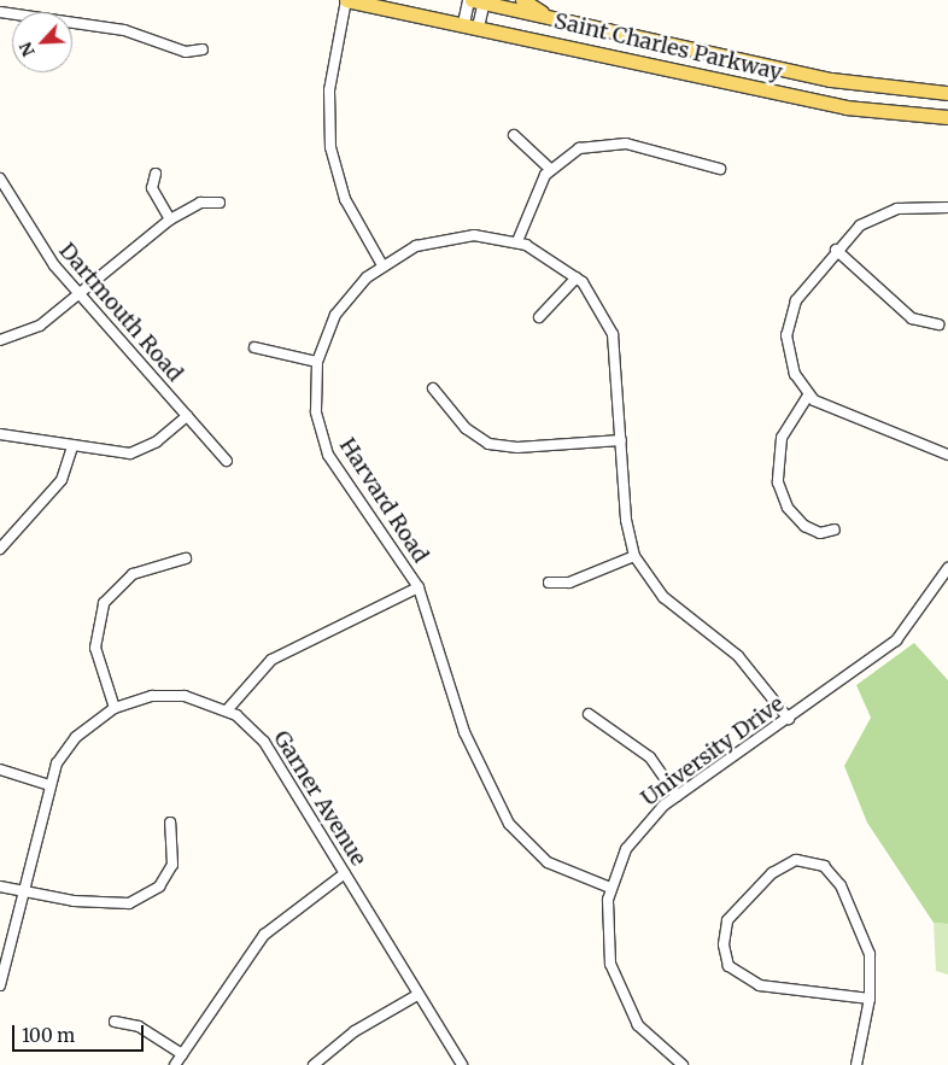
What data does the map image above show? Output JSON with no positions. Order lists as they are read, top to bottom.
{
  "streets": {
    "main road": ["Saint Charles Parkway"],
    "street": [
      "Dartmouth Road",
      "Harvard Road",
      "University Drive",
      "Garner Avenue"
    ]
  },
  "crossings": [
    ["Harvard Road", "University Drive"]
  ],
  "scale_bar": "100 m",
  "north": "bottom left"
}
